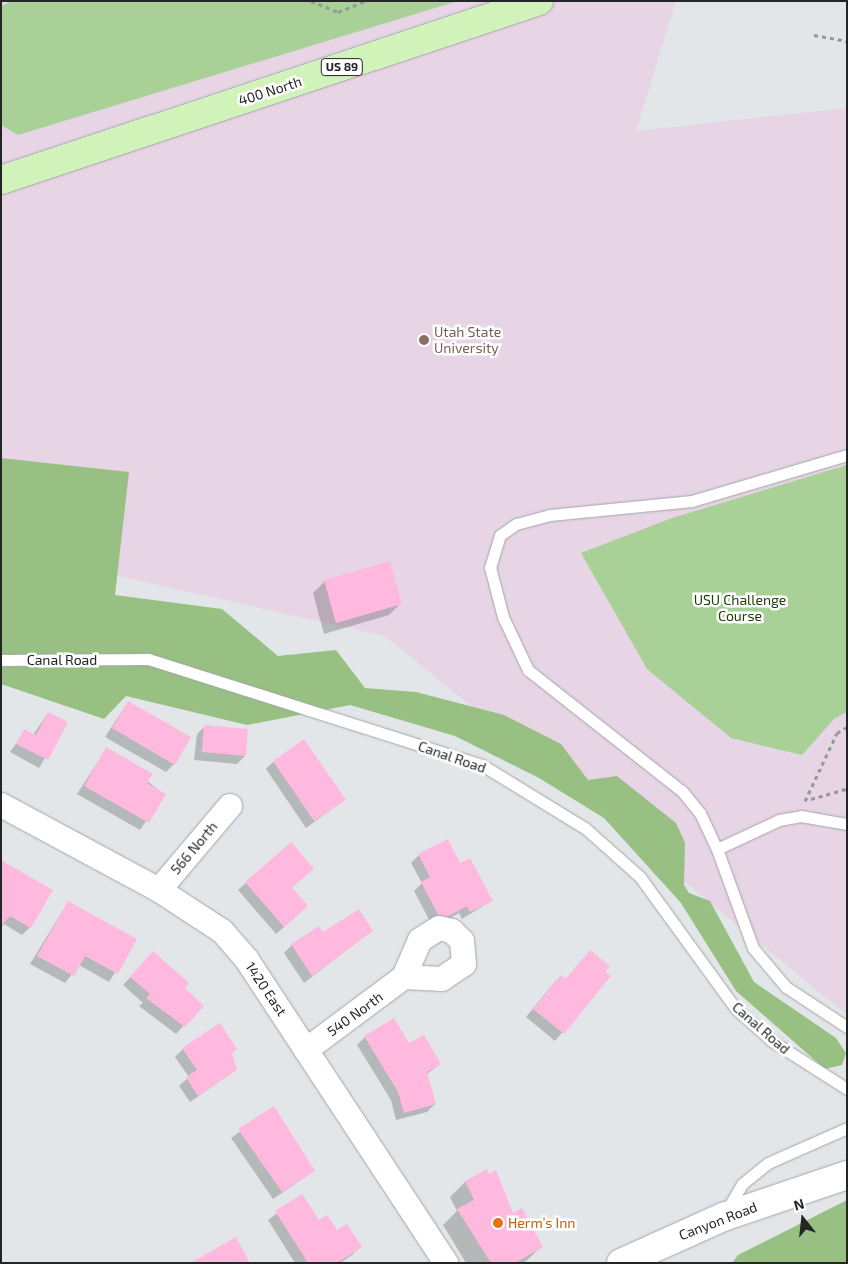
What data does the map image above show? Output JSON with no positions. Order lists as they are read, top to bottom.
{
  "streets": {
    "main road": ["US 89", "400 North"],
    "street": [
      "566 North",
      "1420 East",
      "540 North",
      "Canyon Road"
    ],
    "lane": ["Canal Road"]
  },
  "crossings": [
    ["566 North", "1420 East"],
    ["1420 East", "540 North"]
  ],
  "parks": ["USU Challenge Course"],
  "places": ["Utah State University", "Herm’s Inn"],
  "north": "top"
}
